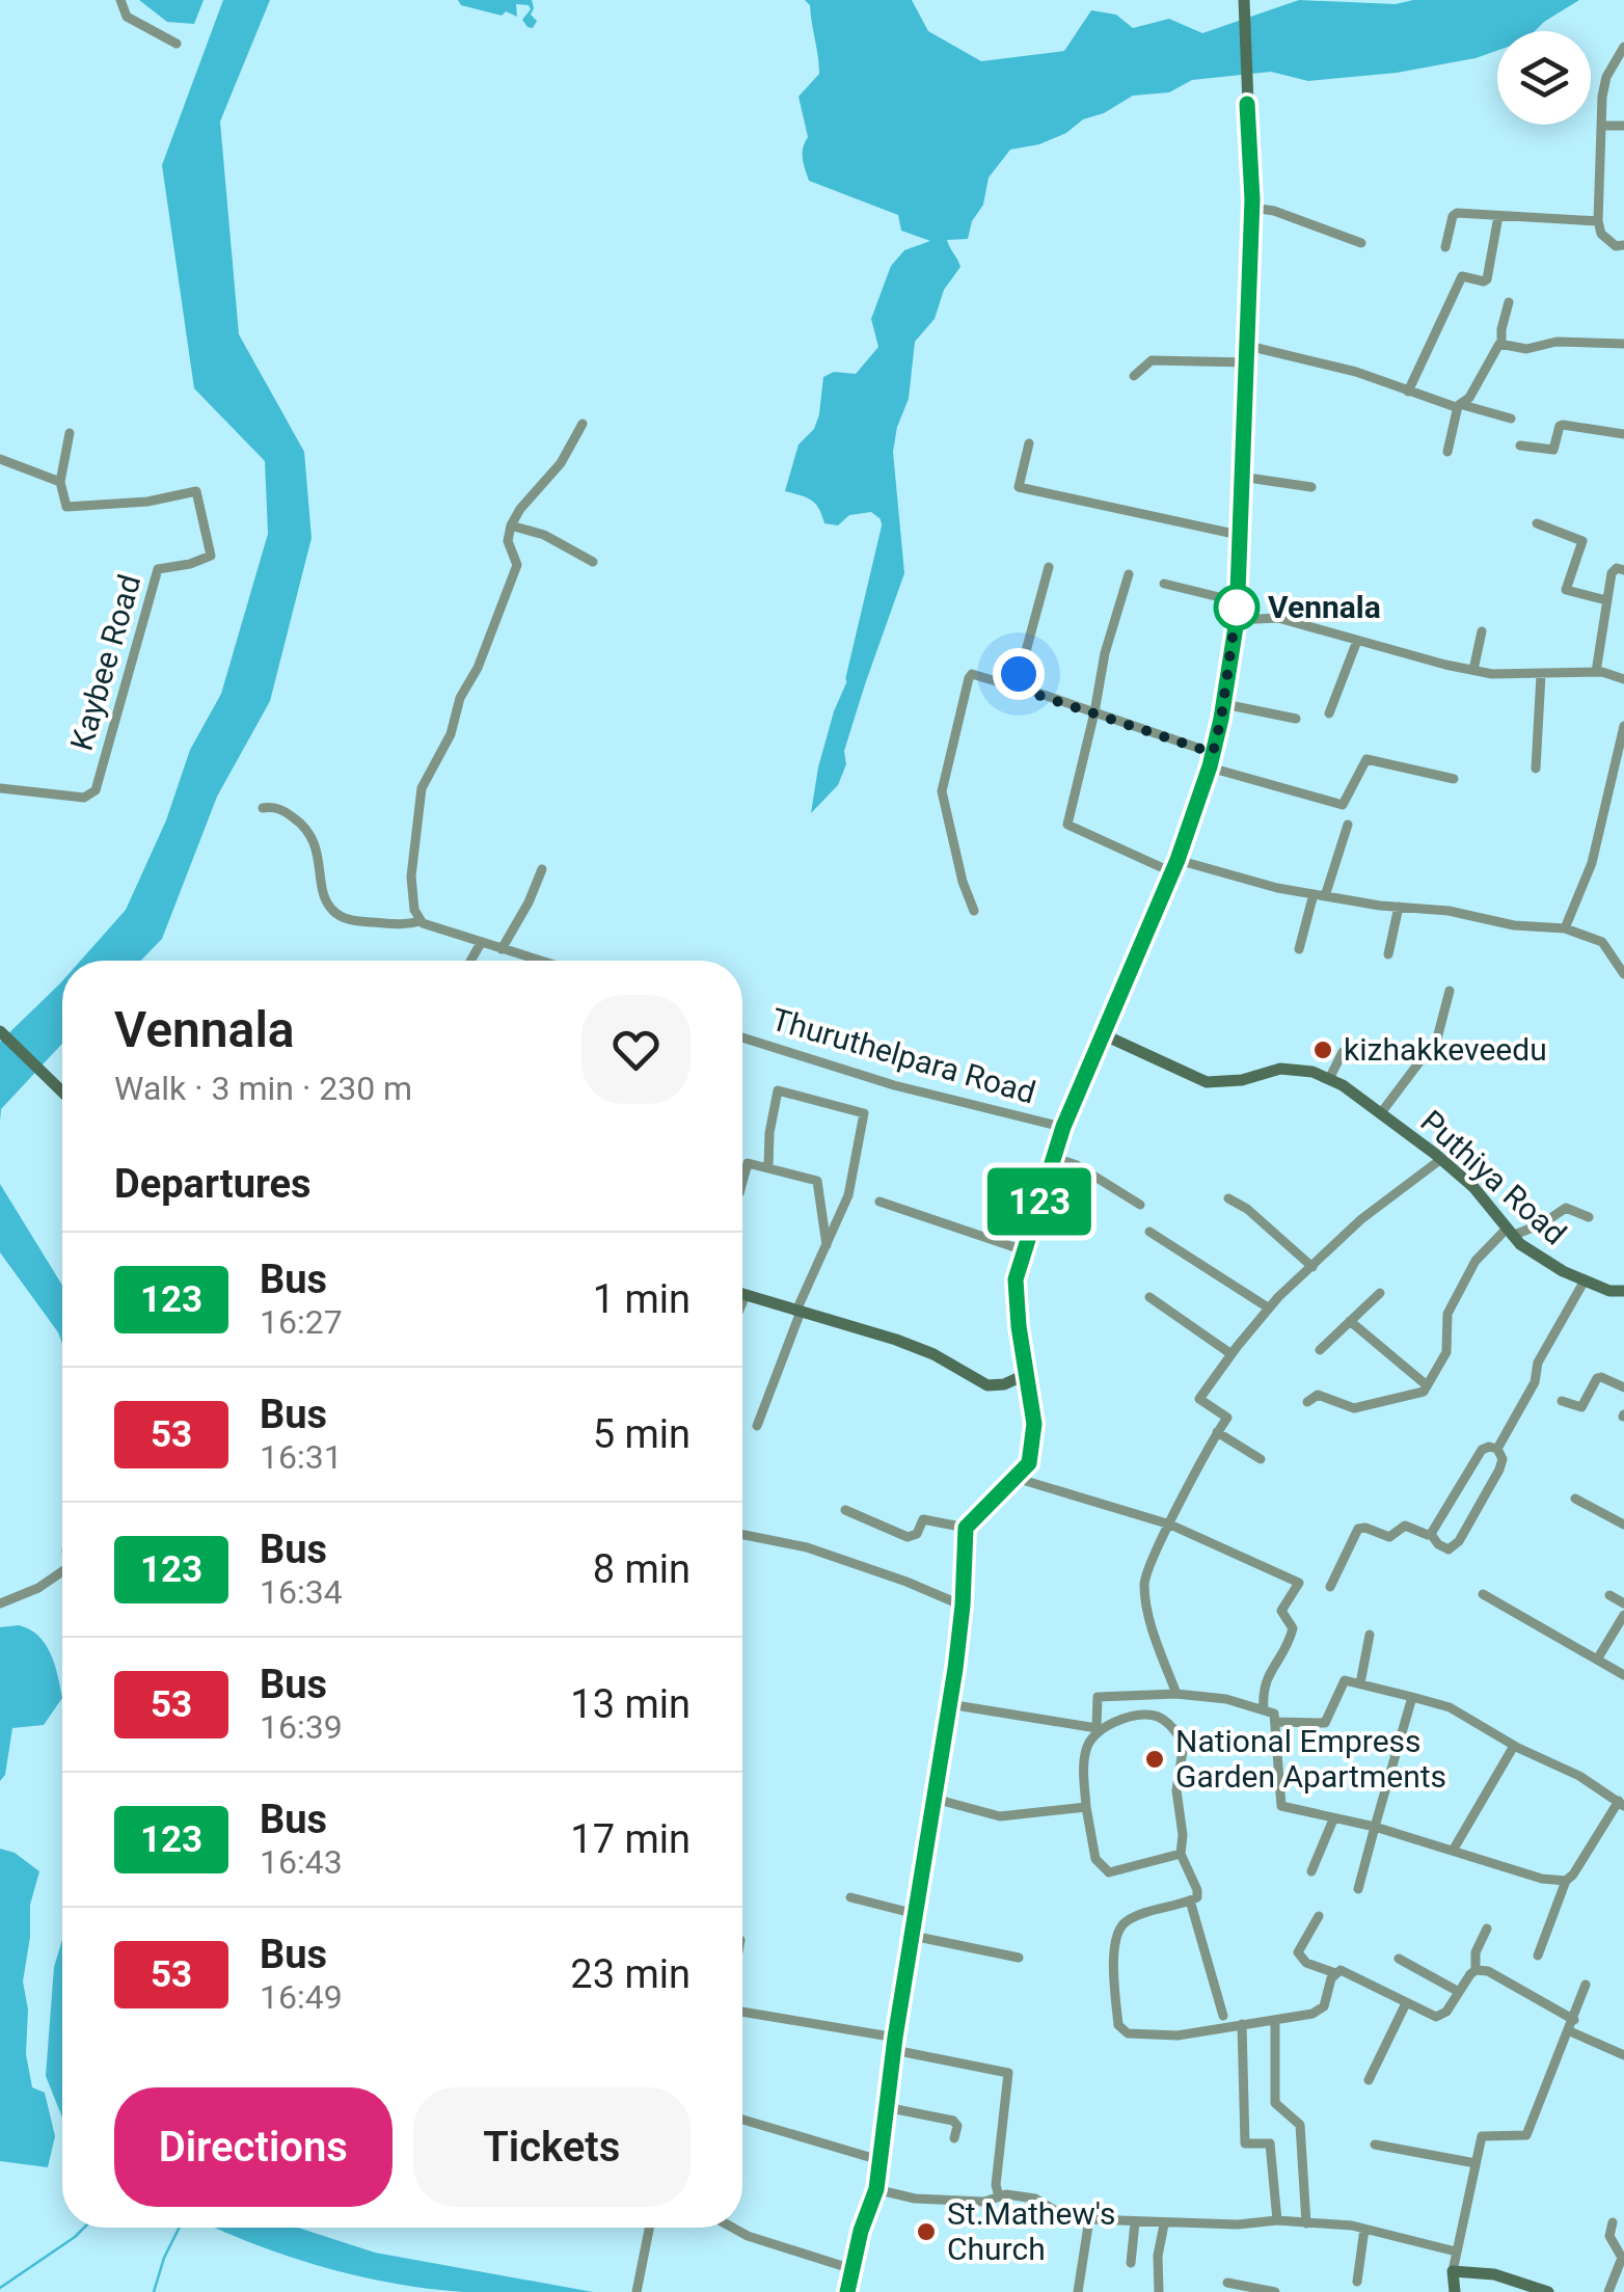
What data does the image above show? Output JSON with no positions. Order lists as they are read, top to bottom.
{
  "streets": {
    "main road": ["Puthiya Road"],
    "street": ["Kaybee Road", "Thuruthelpara Road"]
  },
  "places": [
    "Vennala",
    "kizhakkeveedu",
    "National Empress Garden Apartments",
    "St.Mathew's Church"
  ],
  "lines": ["bus line 123"],
  "page": {
    "on_map": "123",
    "heading": [
      ["Vennala", "Walk · 3 min · 230 m"],
      "Departures"
    ],
    "list": [
      {
        "mark": "123",
        "name": "Bus",
        "note": "16:27",
        "value": "1 min"
      },
      {
        "mark": "53",
        "name": "Bus",
        "note": "16:31",
        "value": "5 min"
      },
      {
        "mark": "123",
        "name": "Bus",
        "note": "16:34",
        "value": "8 min"
      },
      {
        "mark": "53",
        "name": "Bus",
        "note": "16:39",
        "value": "13 min"
      },
      {
        "mark": "123",
        "name": "Bus",
        "note": "16:43",
        "value": "17 min"
      },
      {
        "mark": "53",
        "name": "Bus",
        "note": "16:49",
        "value": "23 min"
      }
    ],
    "buttons": ["Directions", "Tickets"]
  }
}
